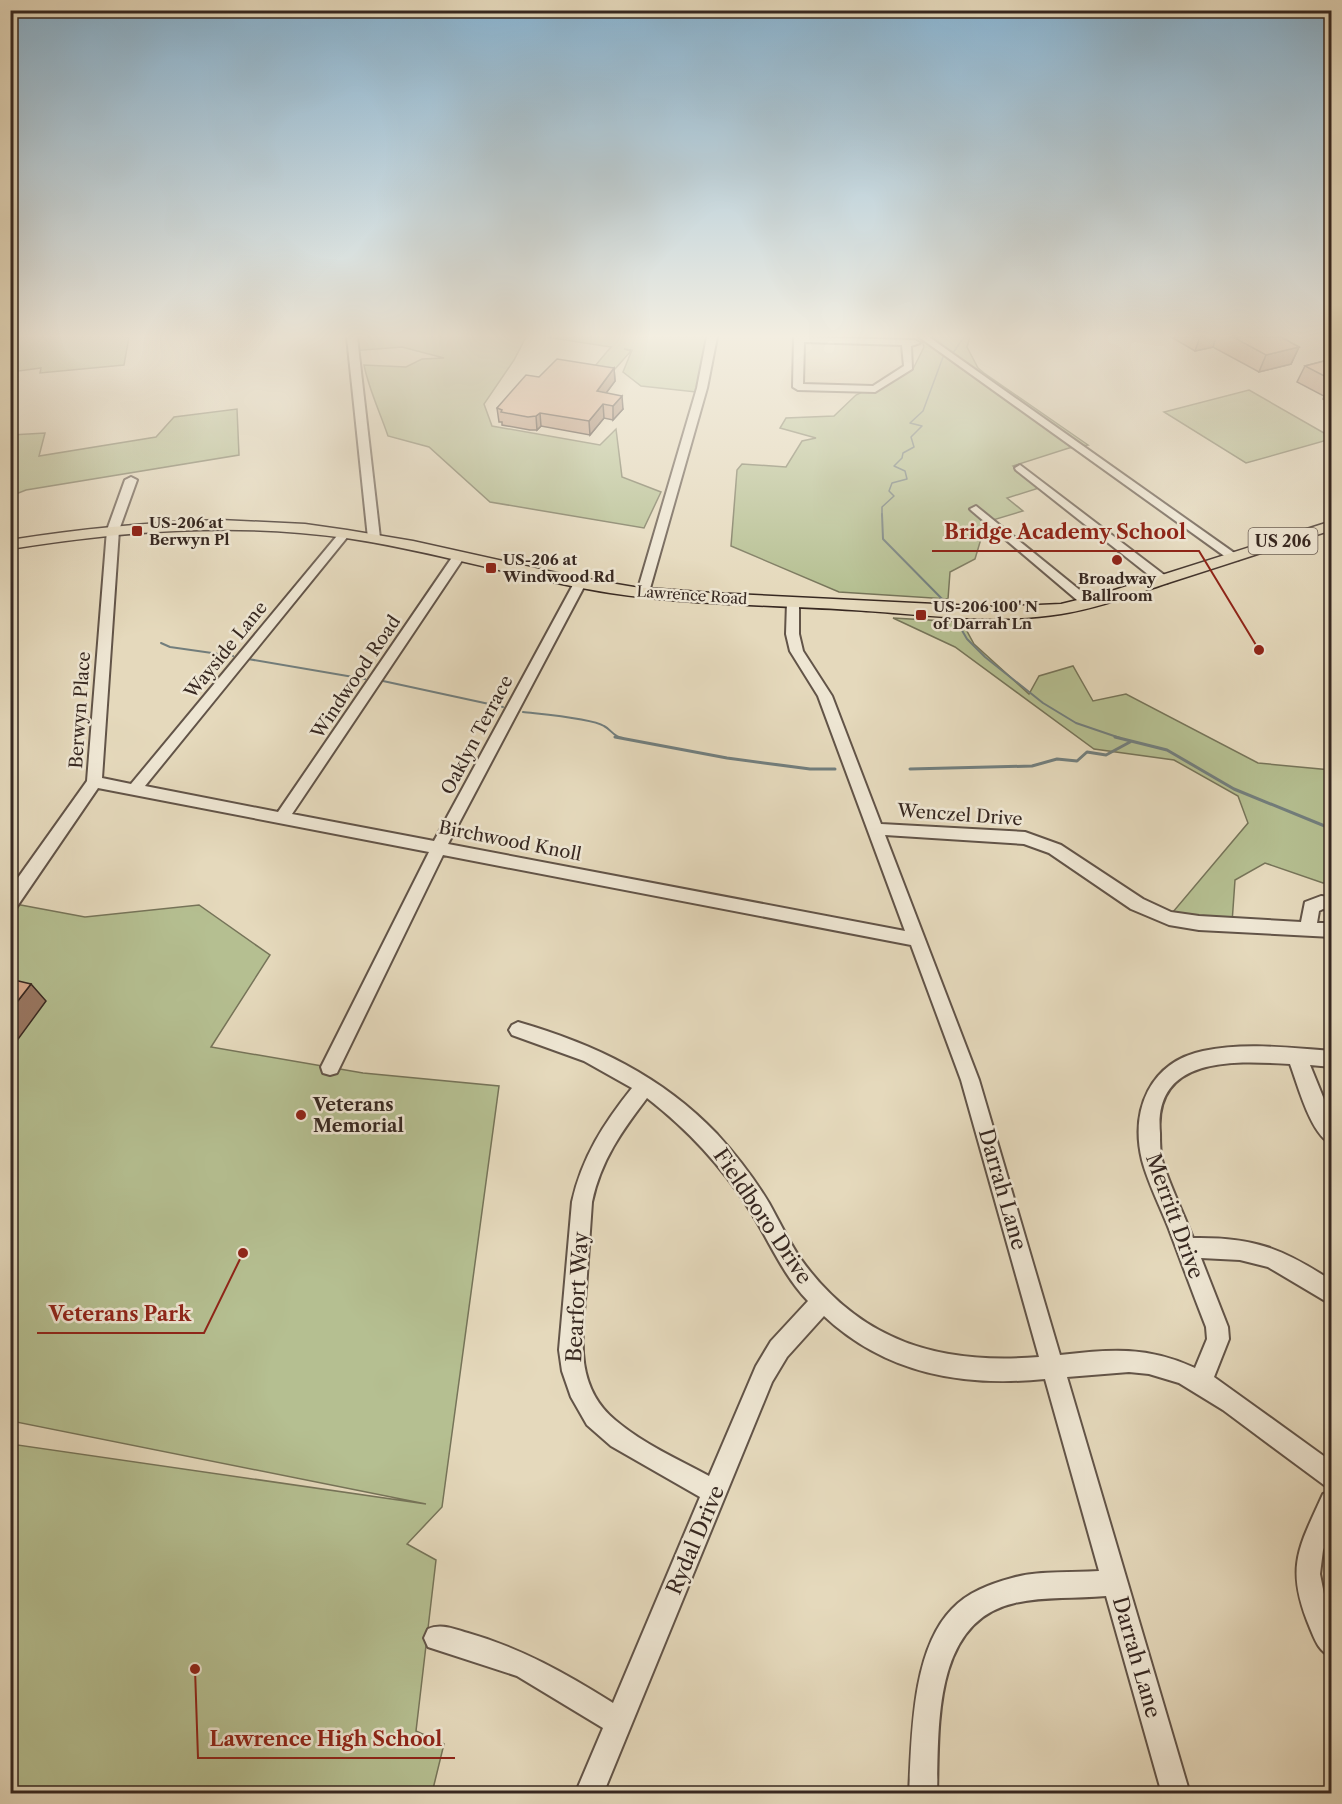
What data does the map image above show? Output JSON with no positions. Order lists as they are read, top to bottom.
{
  "streets": {
    "main road": ["US 206", "Lawrence Road"],
    "street": [
      "Wayside Lane",
      "Windwood Road",
      "Berwyn Place",
      "Oaklyn Terrace",
      "Wenczel Drive",
      "Birchwood Knoll",
      "Darrah Lane",
      "Fieldboro Drive",
      "Merritt Drive",
      "Bearfort Way",
      "Rydal Drive"
    ]
  },
  "crossings": [
    ["Lawrence Road", "Wayside Lane"],
    ["Lawrence Road", "Windwood Road"],
    ["Lawrence Road", "Berwyn Place"],
    ["Lawrence Road", "Oaklyn Terrace"],
    ["Lawrence Road", "Darrah Lane"],
    ["Wayside Lane", "Birchwood Knoll"],
    ["Windwood Road", "Birchwood Knoll"],
    ["Berwyn Place", "Birchwood Knoll"],
    ["Oaklyn Terrace", "Birchwood Knoll"],
    ["Wenczel Drive", "Darrah Lane"],
    ["Birchwood Knoll", "Darrah Lane"],
    ["Darrah Lane", "Fieldboro Drive"],
    ["Fieldboro Drive", "Merritt Drive"],
    ["Fieldboro Drive", "Bearfort Way"],
    ["Fieldboro Drive", "Rydal Drive"],
    ["Bearfort Way", "Rydal Drive"]
  ],
  "places": {
    "transit": ["US-206 at Berwyn Pl", "US-206 at Windwood Rd", "US-206 100' N of Darrah Ln"],
    "other": [
      "Broadway Ballroom",
      "Bridge Academy School",
      "Veterans Memorial",
      "Veterans Park",
      "Lawrence High School"
    ]
  }
}
